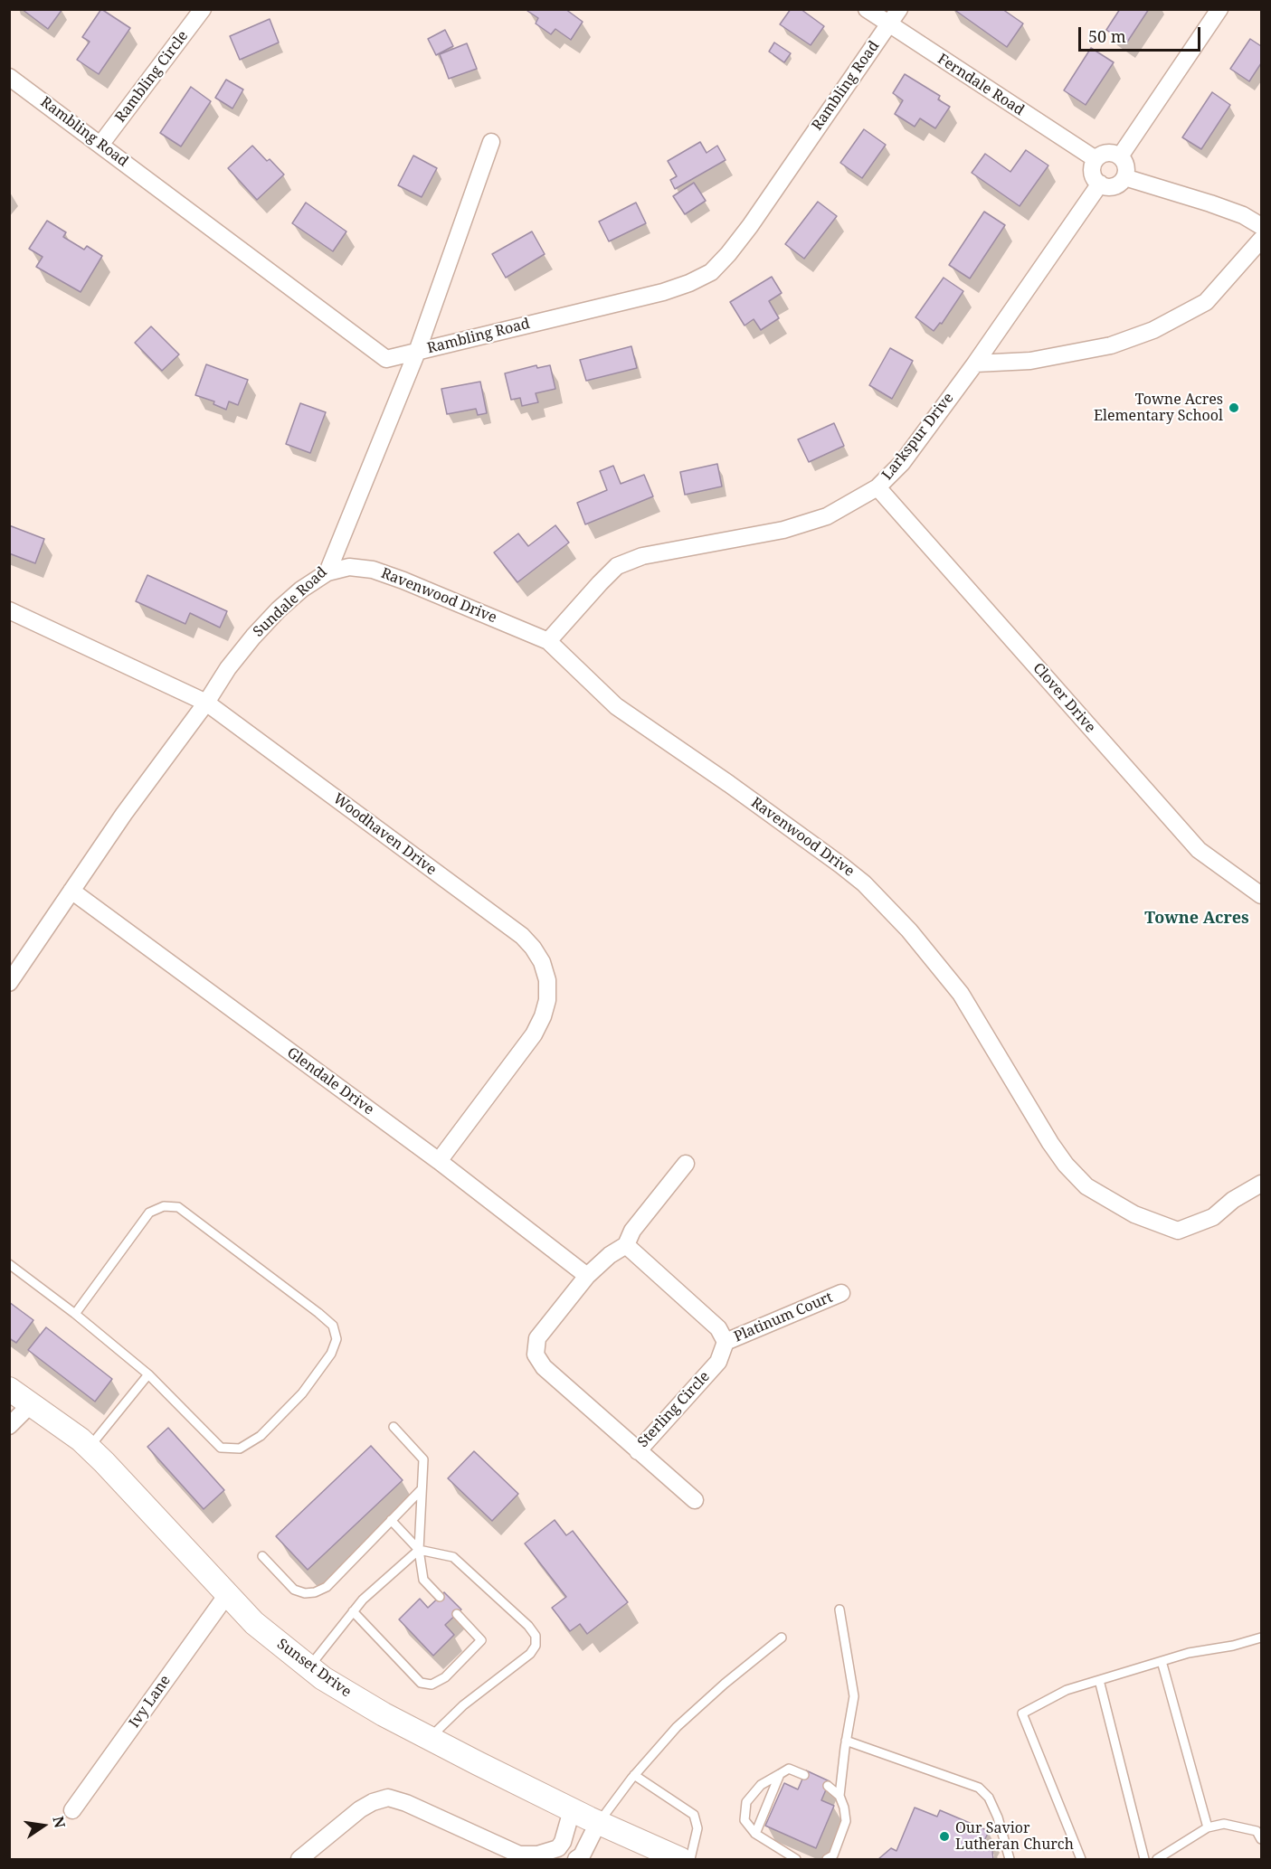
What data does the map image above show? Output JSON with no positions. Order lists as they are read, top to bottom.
{
  "streets": {
    "main road": ["Sunset Drive"],
    "street": [
      "Rambling Circle",
      "Ferndale Road",
      "Rambling Road",
      "Larkspur Drive",
      "Ravenwood Drive",
      "Sundale Road",
      "Clover Drive",
      "Woodhaven Drive",
      "Glendale Drive",
      "Platinum Court",
      "Sterling Circle",
      "Ivy Lane"
    ]
  },
  "crossings": [
    ["Rambling Circle", "Rambling Road"],
    ["Ferndale Road", "Rambling Road"],
    ["Ferndale Road", "Larkspur Drive"],
    ["Rambling Road", "Sundale Road"],
    ["Larkspur Drive", "Ravenwood Drive"],
    ["Larkspur Drive", "Clover Drive"],
    ["Ravenwood Drive", "Sundale Road"],
    ["Sundale Road", "Woodhaven Drive"],
    ["Sundale Road", "Glendale Drive"],
    ["Woodhaven Drive", "Glendale Drive"],
    ["Glendale Drive", "Sterling Circle"],
    ["Platinum Court", "Sterling Circle"],
    ["Sunset Drive", "Ivy Lane"]
  ],
  "districts": ["Towne Acres"],
  "places": ["Towne Acres Elementary School", "Our Savior Lutheran Church"],
  "scale_bar": "50 m",
  "north": "right"
}
